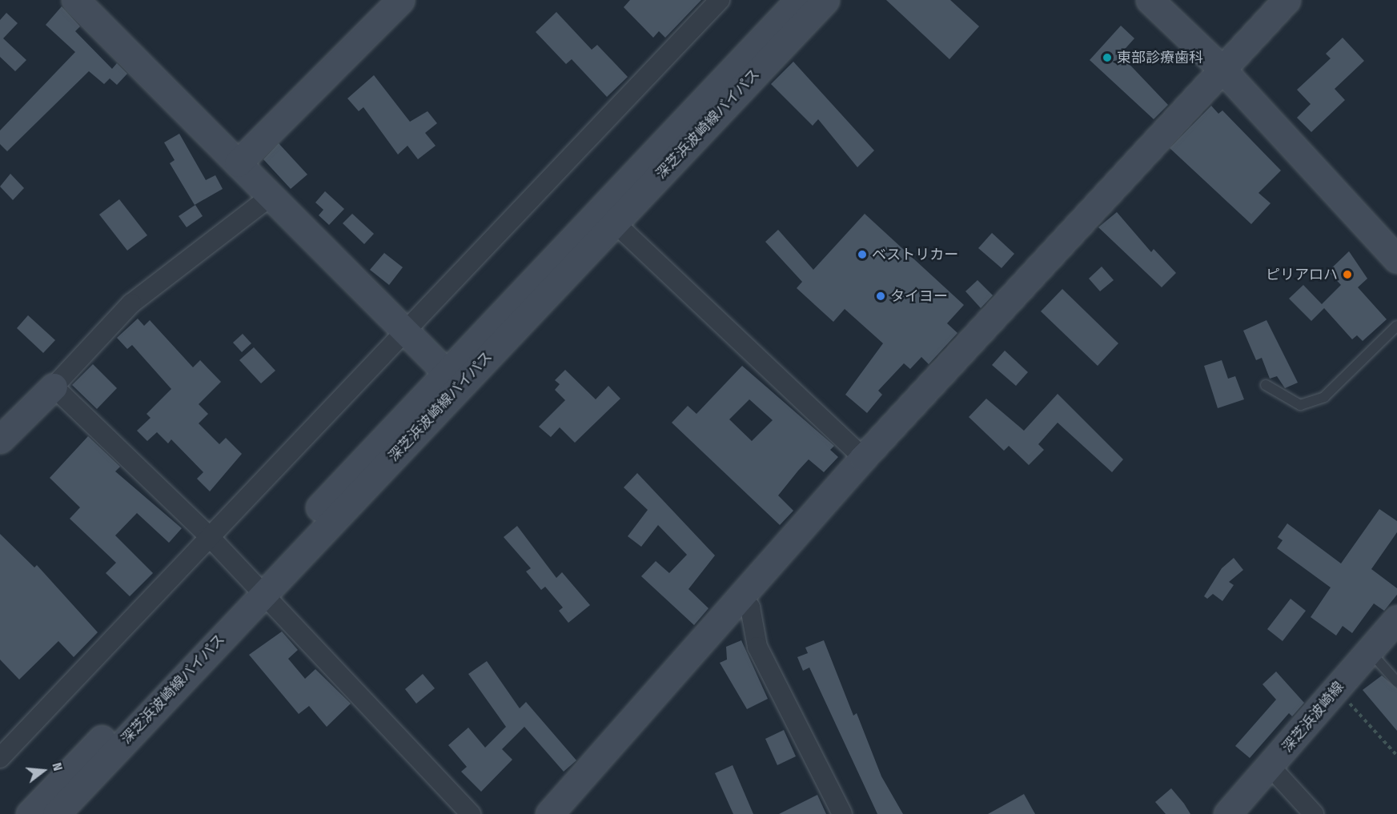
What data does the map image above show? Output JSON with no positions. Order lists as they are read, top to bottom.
{
  "streets": {
    "main road": ["深芝浜波崎線バイパス", "深芝浜波崎線"]
  },
  "places": [
    "東部診療歯科",
    "ベストリカー",
    "ピリアロハ",
    "タイヨー"
  ],
  "north": "right"
}
